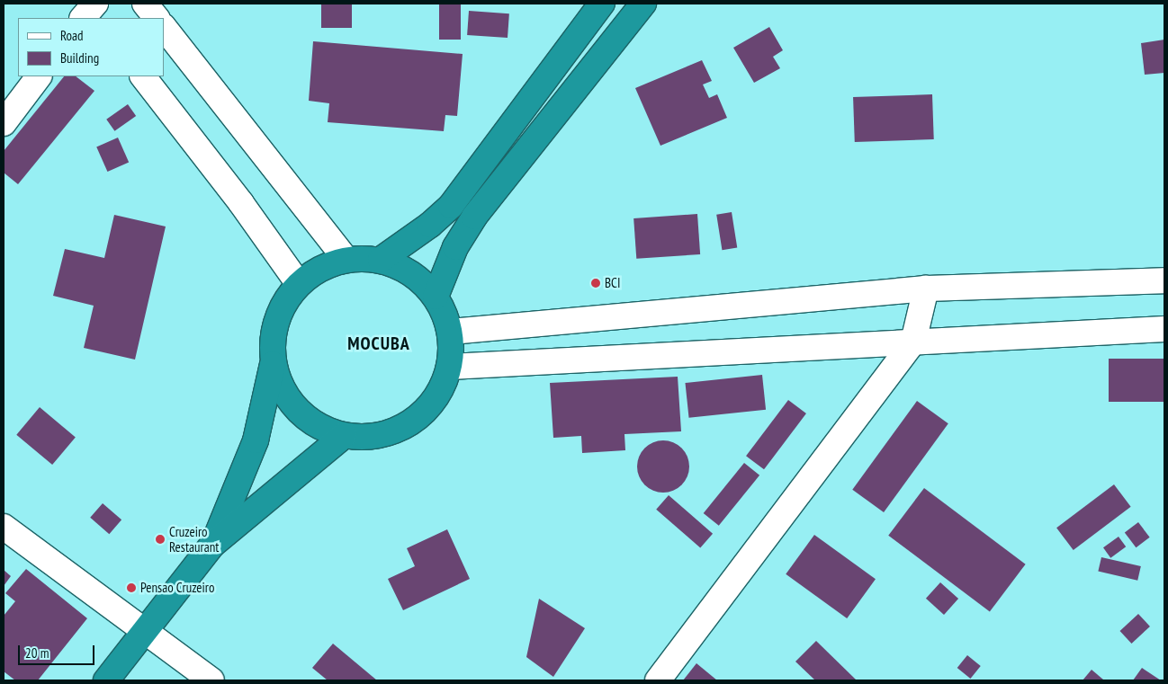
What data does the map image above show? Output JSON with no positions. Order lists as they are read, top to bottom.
{
  "districts": ["MOCUBA"],
  "places": ["BCI", "Cruzeiro Restaurant", "Pensao Cruzeiro"],
  "legend": ["Road", "Building"],
  "scale_bar": "20 m"
}
